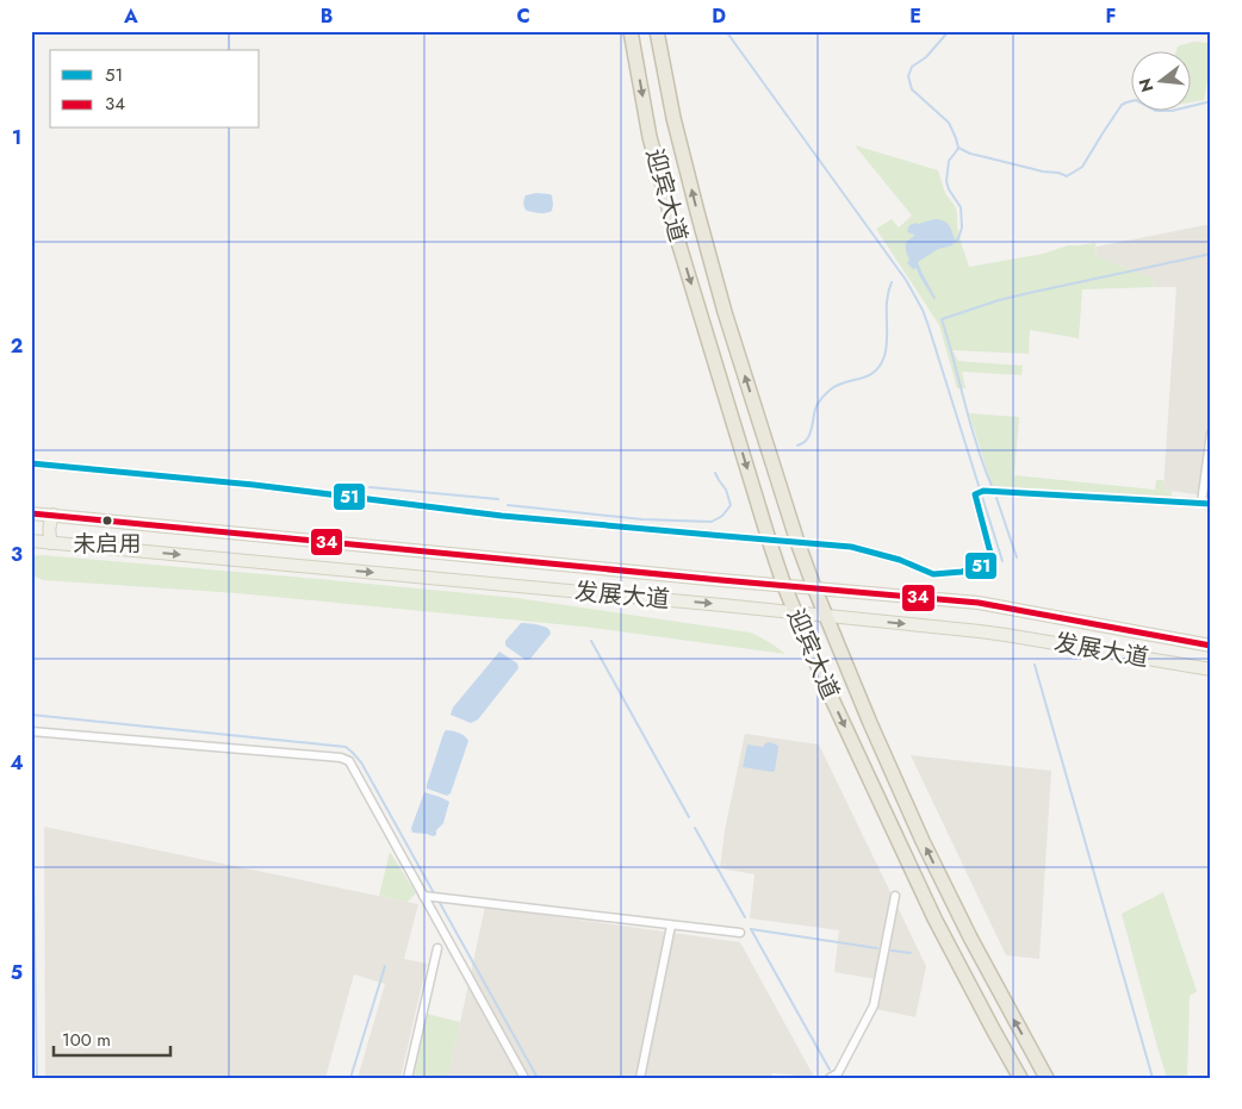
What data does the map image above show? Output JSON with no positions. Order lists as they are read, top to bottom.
{
  "streets": {
    "highway": ["迎宾大道"],
    "main road": ["发展大道"]
  },
  "crossings": [
    ["迎宾大道", "发展大道"]
  ],
  "places": ["未启用"],
  "lines": ["transit line 51", "transit line 34"],
  "legend": ["51", "34"],
  "scale_bar": "100 m",
  "north": "left",
  "grid": {
    "columns": [
      "A",
      "B",
      "C",
      "D",
      "E",
      "F"
    ],
    "rows": [
      "1",
      "2",
      "3",
      "4",
      "5"
    ]
  }
}
